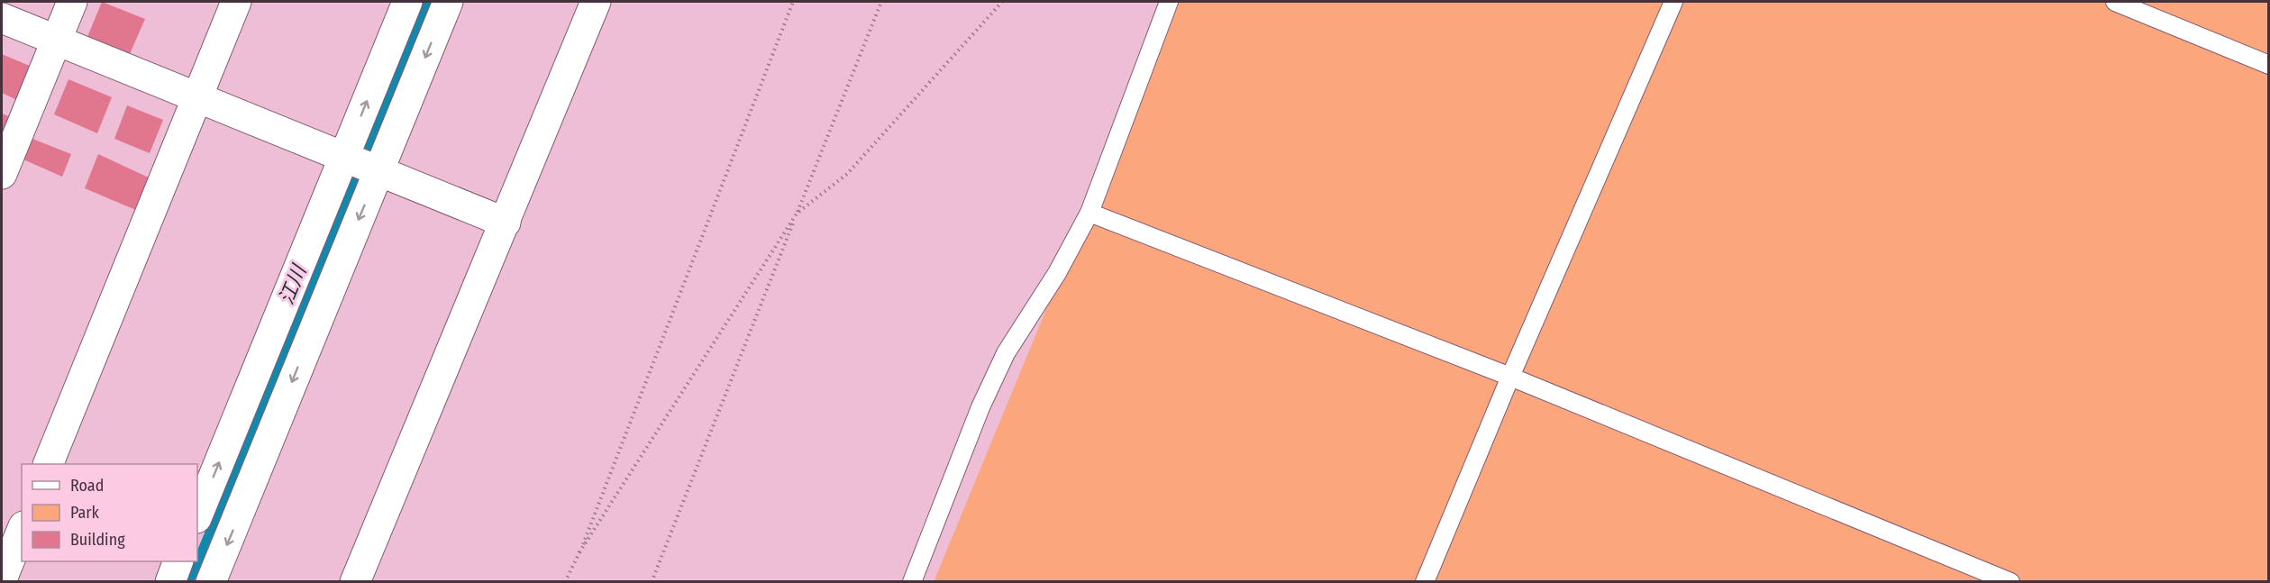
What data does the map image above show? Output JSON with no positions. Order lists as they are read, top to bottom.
{
  "water": ["江川"],
  "legend": ["Road", "Park", "Building"]
}
